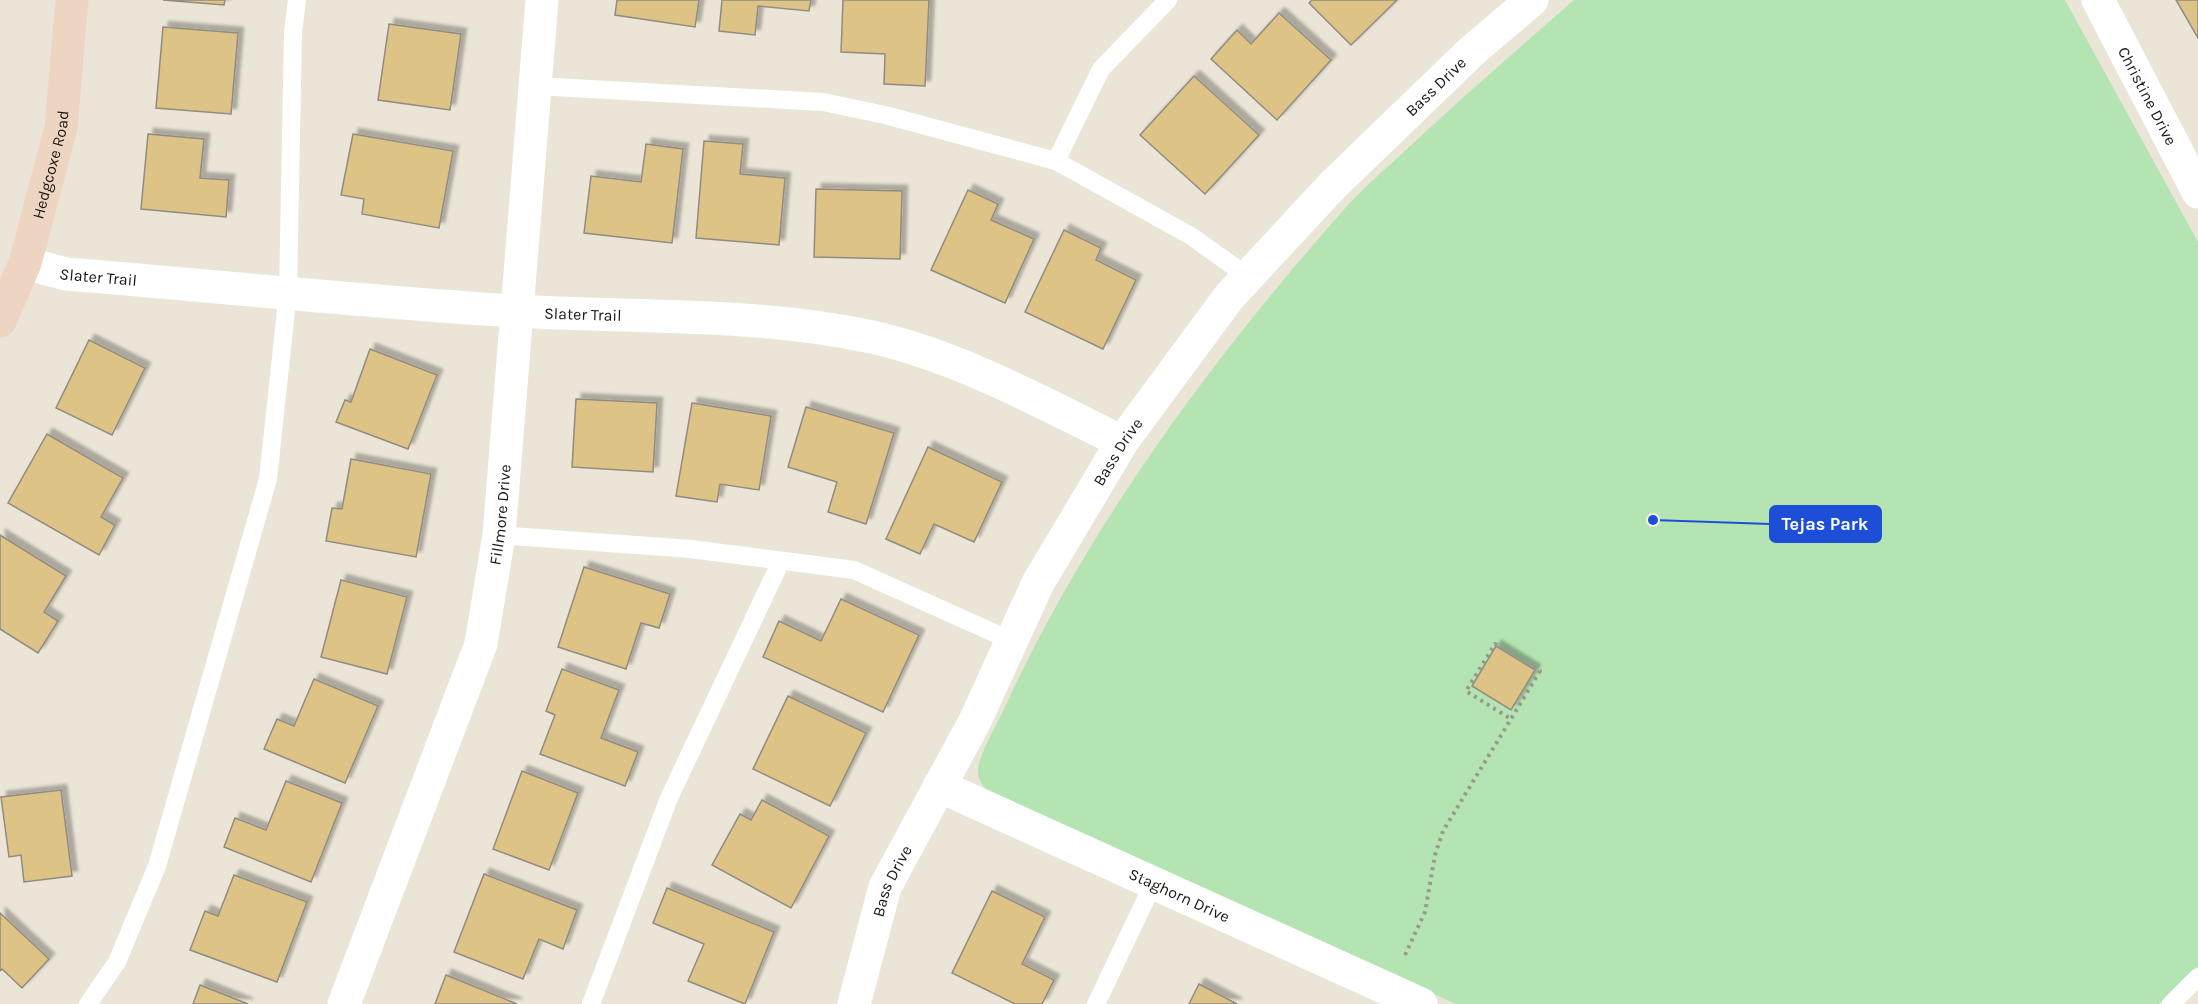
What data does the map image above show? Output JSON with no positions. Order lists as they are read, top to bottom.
{
  "streets": {
    "street": [
      "Bass Drive",
      "Christine Drive",
      "Hedgcoxe Road",
      "Slater Trail",
      "Fillmore Drive",
      "Staghorn Drive"
    ]
  },
  "crossings": [
    ["Bass Drive", "Slater Trail"],
    ["Bass Drive", "Staghorn Drive"],
    ["Hedgcoxe Road", "Slater Trail"],
    ["Slater Trail", "Fillmore Drive"]
  ],
  "places": ["Tejas Park"]
}
